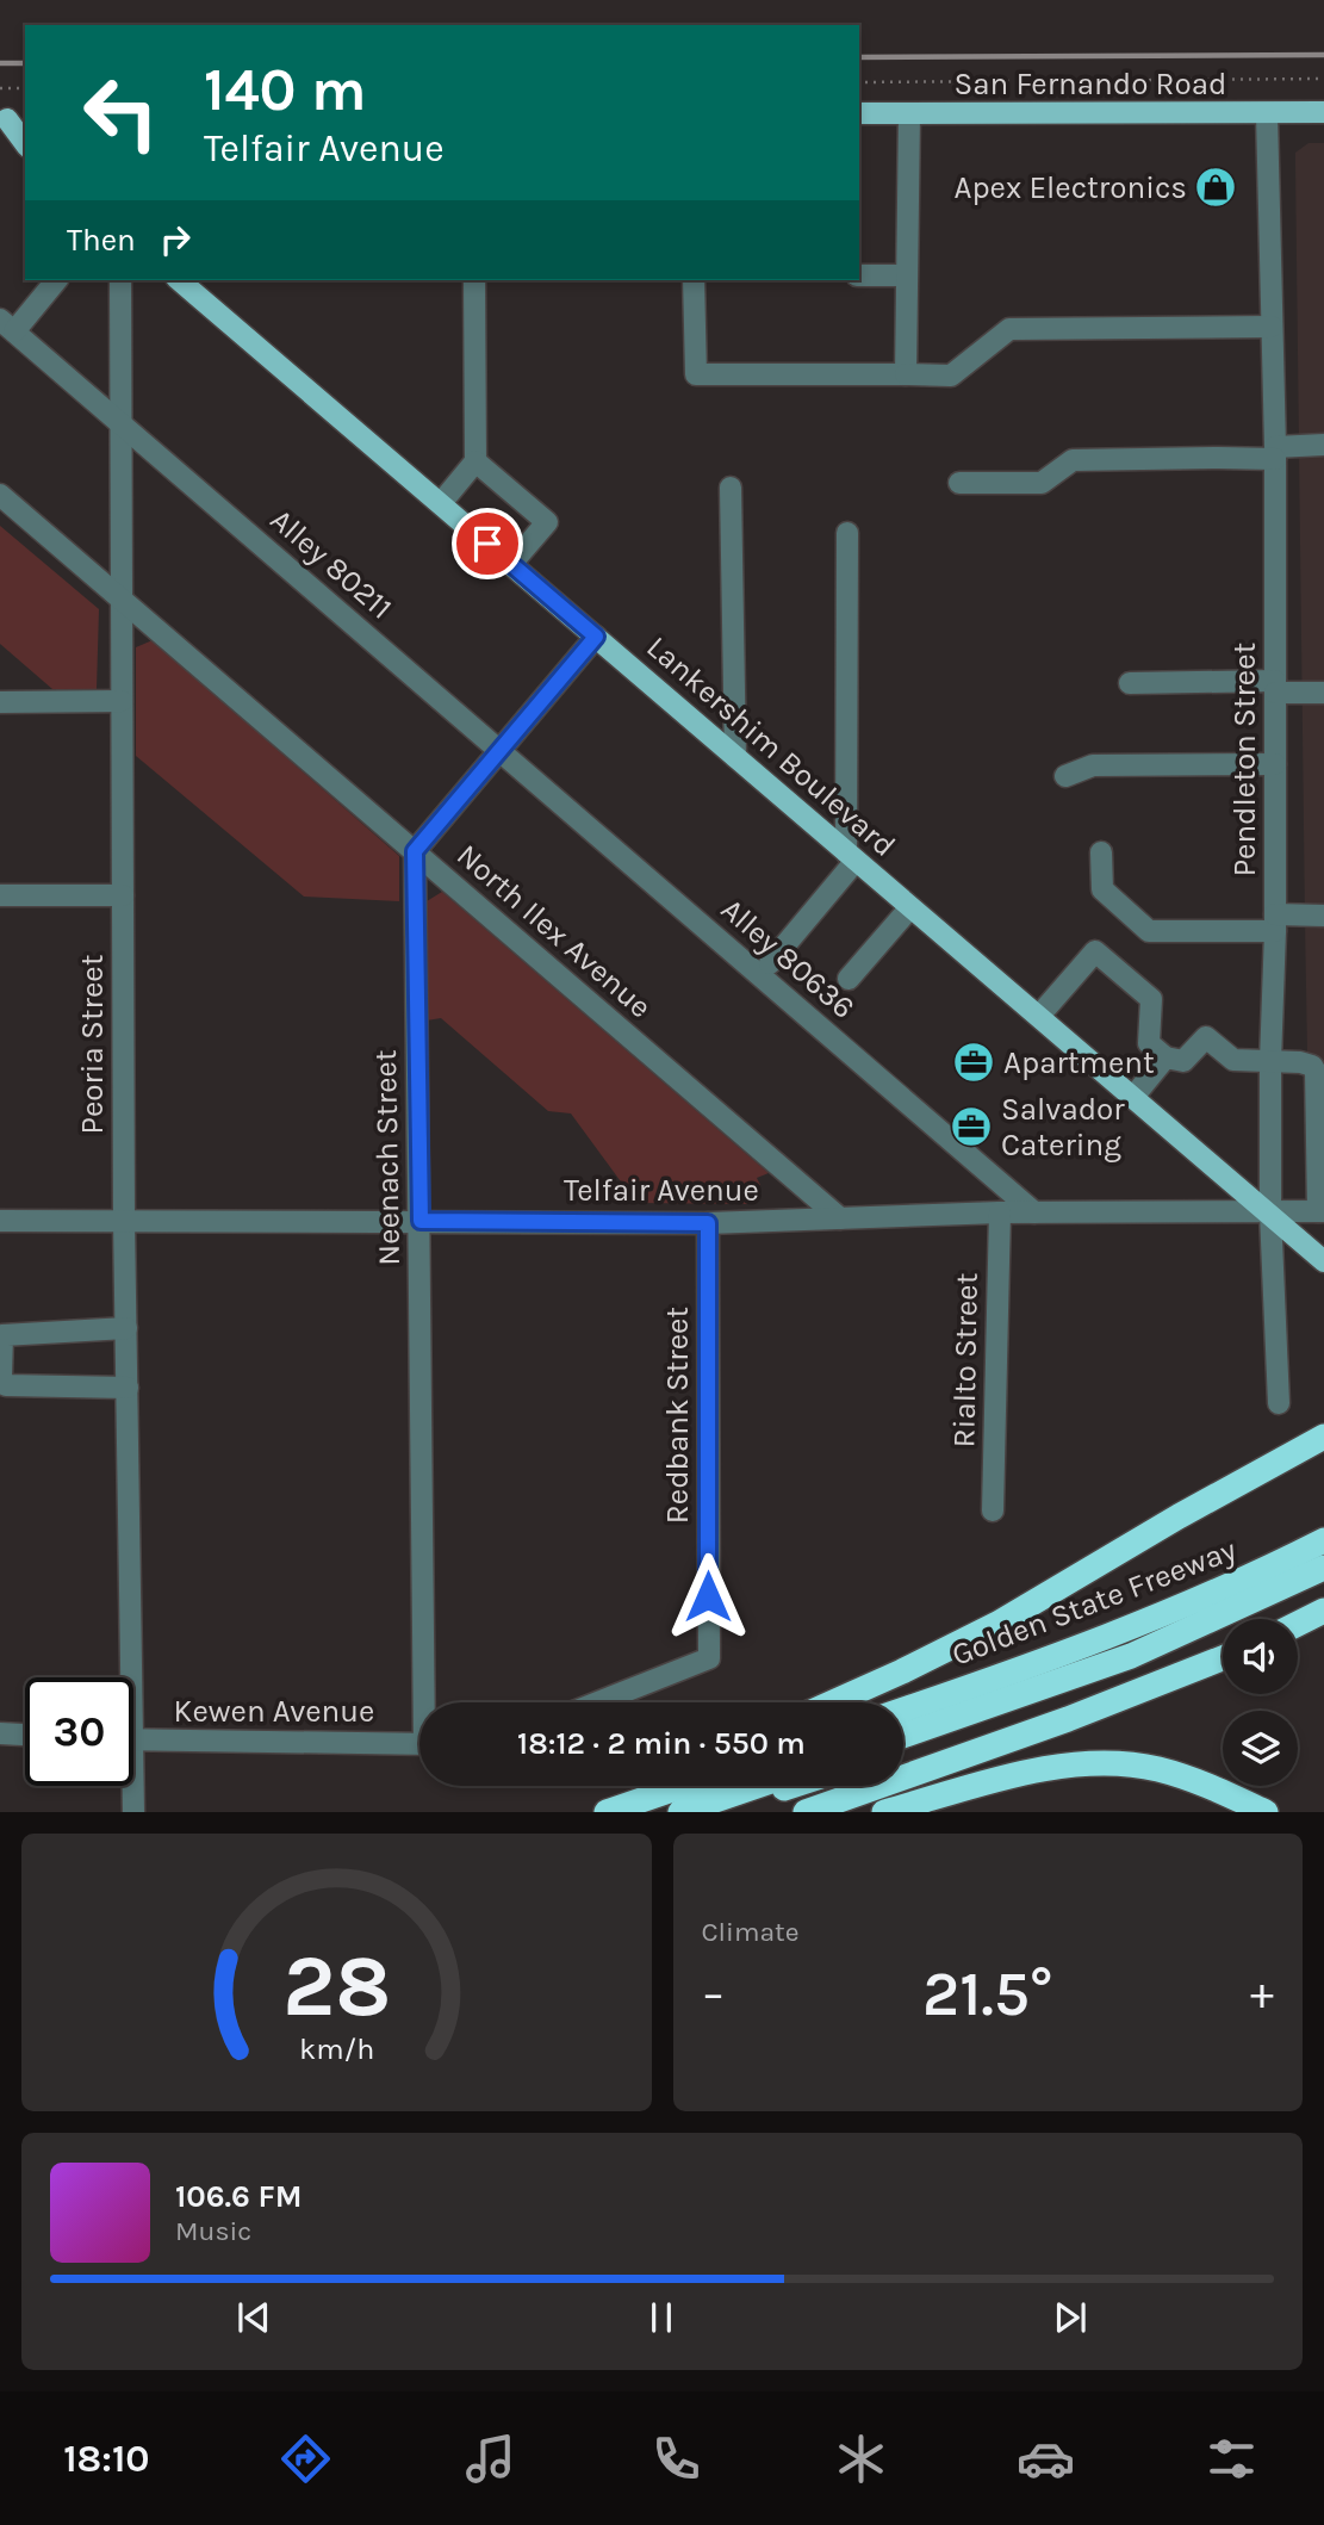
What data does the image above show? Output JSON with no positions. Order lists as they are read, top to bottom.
{
  "streets": {
    "highway": ["Golden State Freeway"],
    "main road": ["San Fernando Road", "Lankershim Boulevard"],
    "street": [
      "Alley 80211",
      "Pendleton Street",
      "North Ilex Avenue",
      "Alley 80636",
      "Peoria Street",
      "Neenach Street",
      "Telfair Avenue",
      "Rialto Street",
      "Redbank Street",
      "Kewen Avenue"
    ]
  },
  "crossings": [
    ["San Fernando Road", "Pendleton Street"],
    ["Alley 80211", "Alley 80636"],
    ["Alley 80211", "Peoria Street"],
    ["Lankershim Boulevard", "Pendleton Street"],
    ["Lankershim Boulevard", "Telfair Avenue"],
    ["Pendleton Street", "Telfair Avenue"],
    ["North Ilex Avenue", "Peoria Street"],
    ["North Ilex Avenue", "Neenach Street"],
    ["North Ilex Avenue", "Telfair Avenue"],
    ["Alley 80636", "Telfair Avenue"],
    ["Peoria Street", "Telfair Avenue"],
    ["Neenach Street", "Telfair Avenue"],
    ["Telfair Avenue", "Rialto Street"],
    ["Telfair Avenue", "Redbank Street"]
  ],
  "places": {
    "shop": ["Apex Electronics"],
    "office": ["Apartment", "Salvador Catering"]
  },
  "page": {
    "turn": ["140 m", "Telfair Avenue"],
    "then": "Then",
    "limit": "30",
    "trip": "18:12 · 2 min · 550 m",
    "tile": "Climate",
    "heat": ["−", "21.5°", "+"],
    "song": ["106.6 FM", "Music"],
    "tabs": "18:10",
    "gauge": ["28", "km/h"]
  }
}
